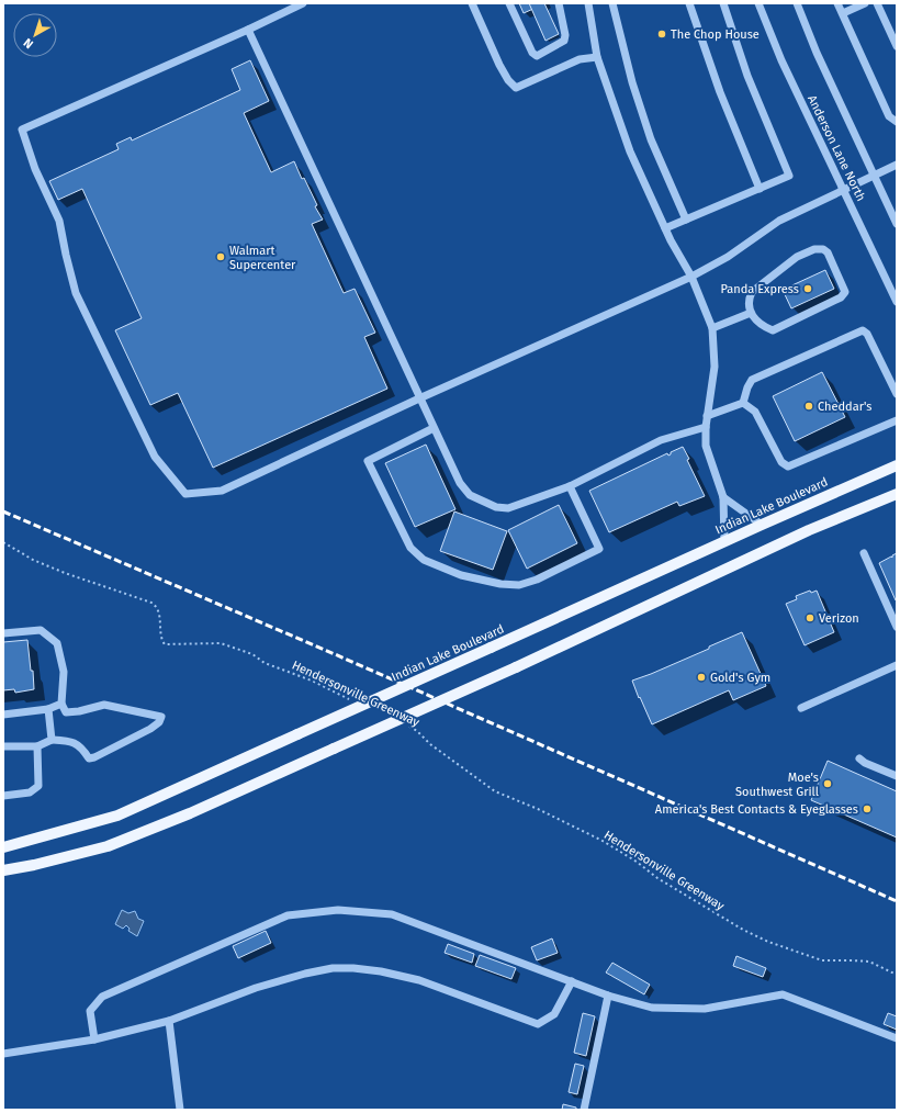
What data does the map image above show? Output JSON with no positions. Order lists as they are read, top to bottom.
{
  "streets": {
    "main road": ["Indian Lake Boulevard"],
    "street": ["Anderson Lane North"],
    "path": ["Hendersonville Greenway"]
  },
  "places": [
    "The Chop House",
    "Walmart Supercenter",
    "Panda Express",
    "Cheddar's",
    "Verizon",
    "Gold's Gym",
    "Moe's Southwest Grill",
    "America's Best Contacts & Eyeglasses"
  ],
  "north": "bottom left"
}
